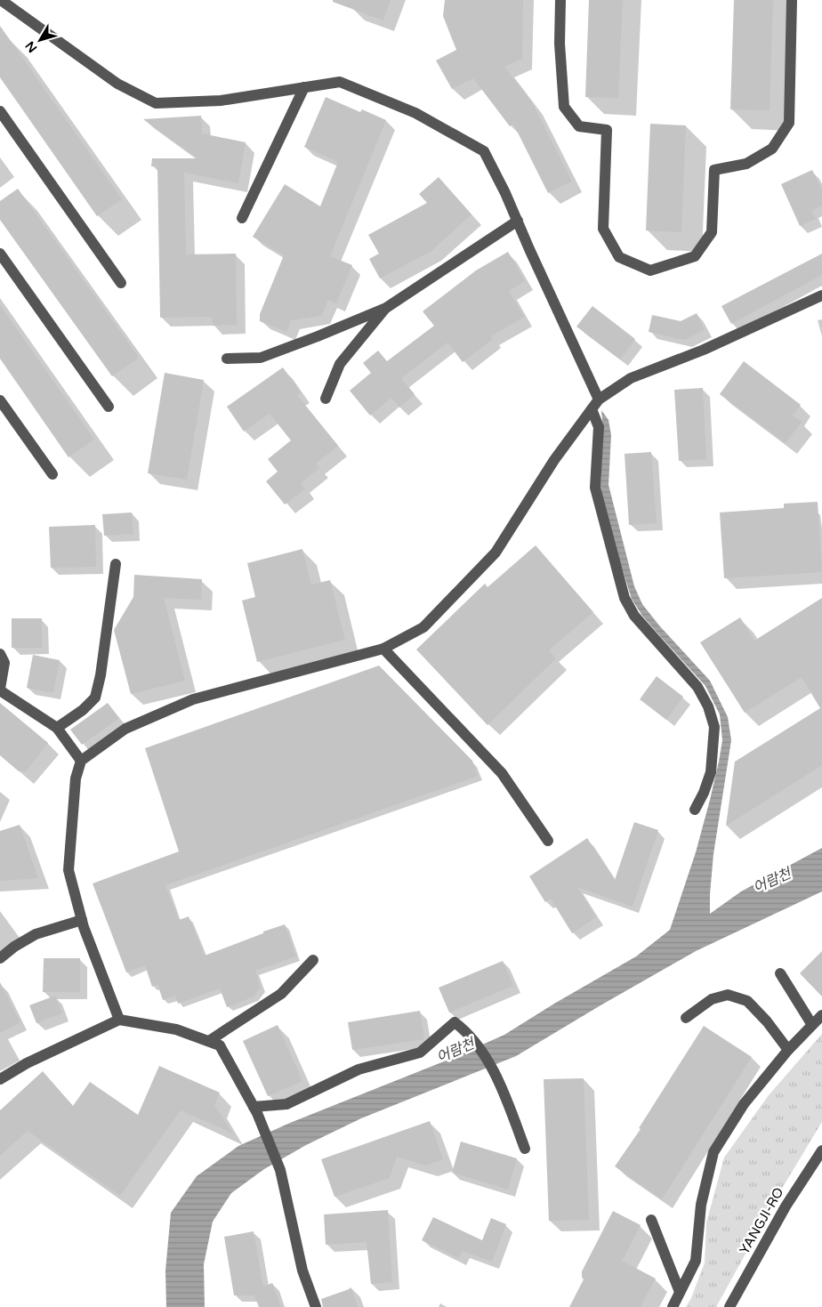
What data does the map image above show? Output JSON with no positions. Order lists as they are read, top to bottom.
{
  "streets": {
    "street": ["YANGJI-RO"]
  },
  "water": ["어람천"],
  "north": "bottom left"
}
